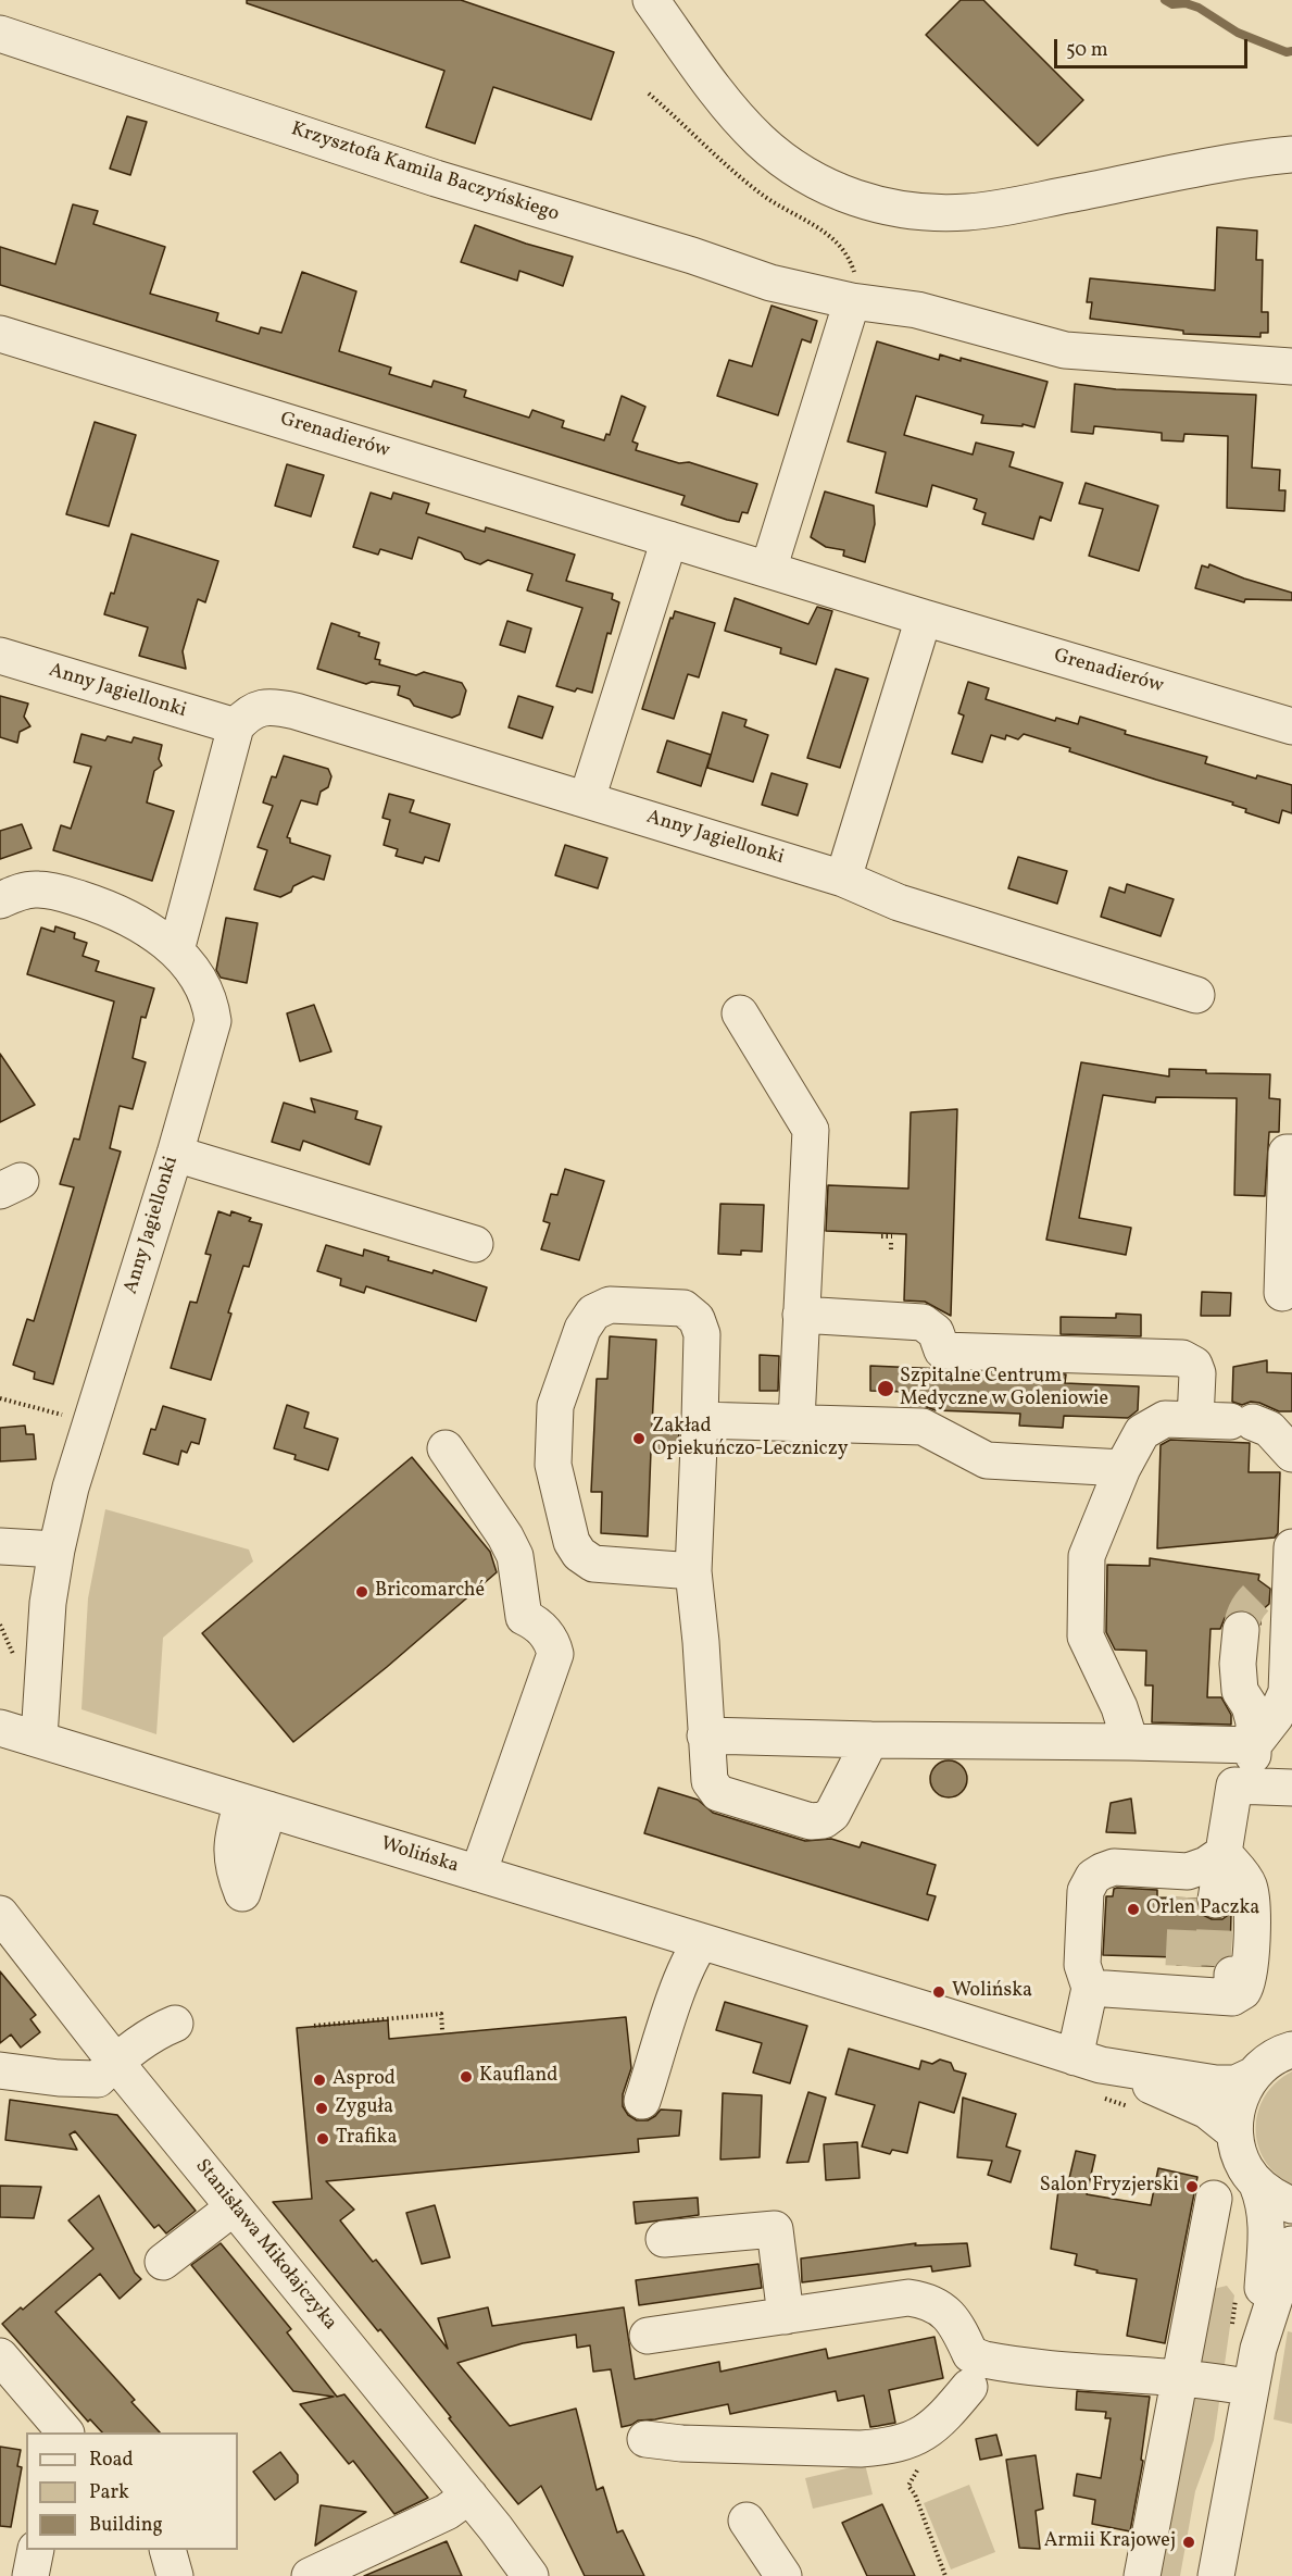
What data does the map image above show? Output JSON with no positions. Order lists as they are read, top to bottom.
{
  "streets": {
    "street": [
      "Krzysztofa Kamila Baczyńskiego",
      "Grenadierów",
      "Anny Jagiellonki",
      "Wolińska",
      "Stanisława Mikołajczyka"
    ]
  },
  "crossings": [
    ["Anny Jagiellonki", "Wolińska"]
  ],
  "places": [
    "Szpitalne Centrum Medyczne w Goleniowie",
    "Zakład Opiekuńczo-Leczniczy",
    "Bricomarché",
    "Orlen Paczka",
    "Wolińska",
    "Kaufland",
    "Asprod",
    "Zyguła",
    "Trafika",
    "Salon Fryzjerski",
    "Armii Krajowej"
  ],
  "legend": ["Road", "Park", "Building"],
  "scale_bar": "50 m"
}
